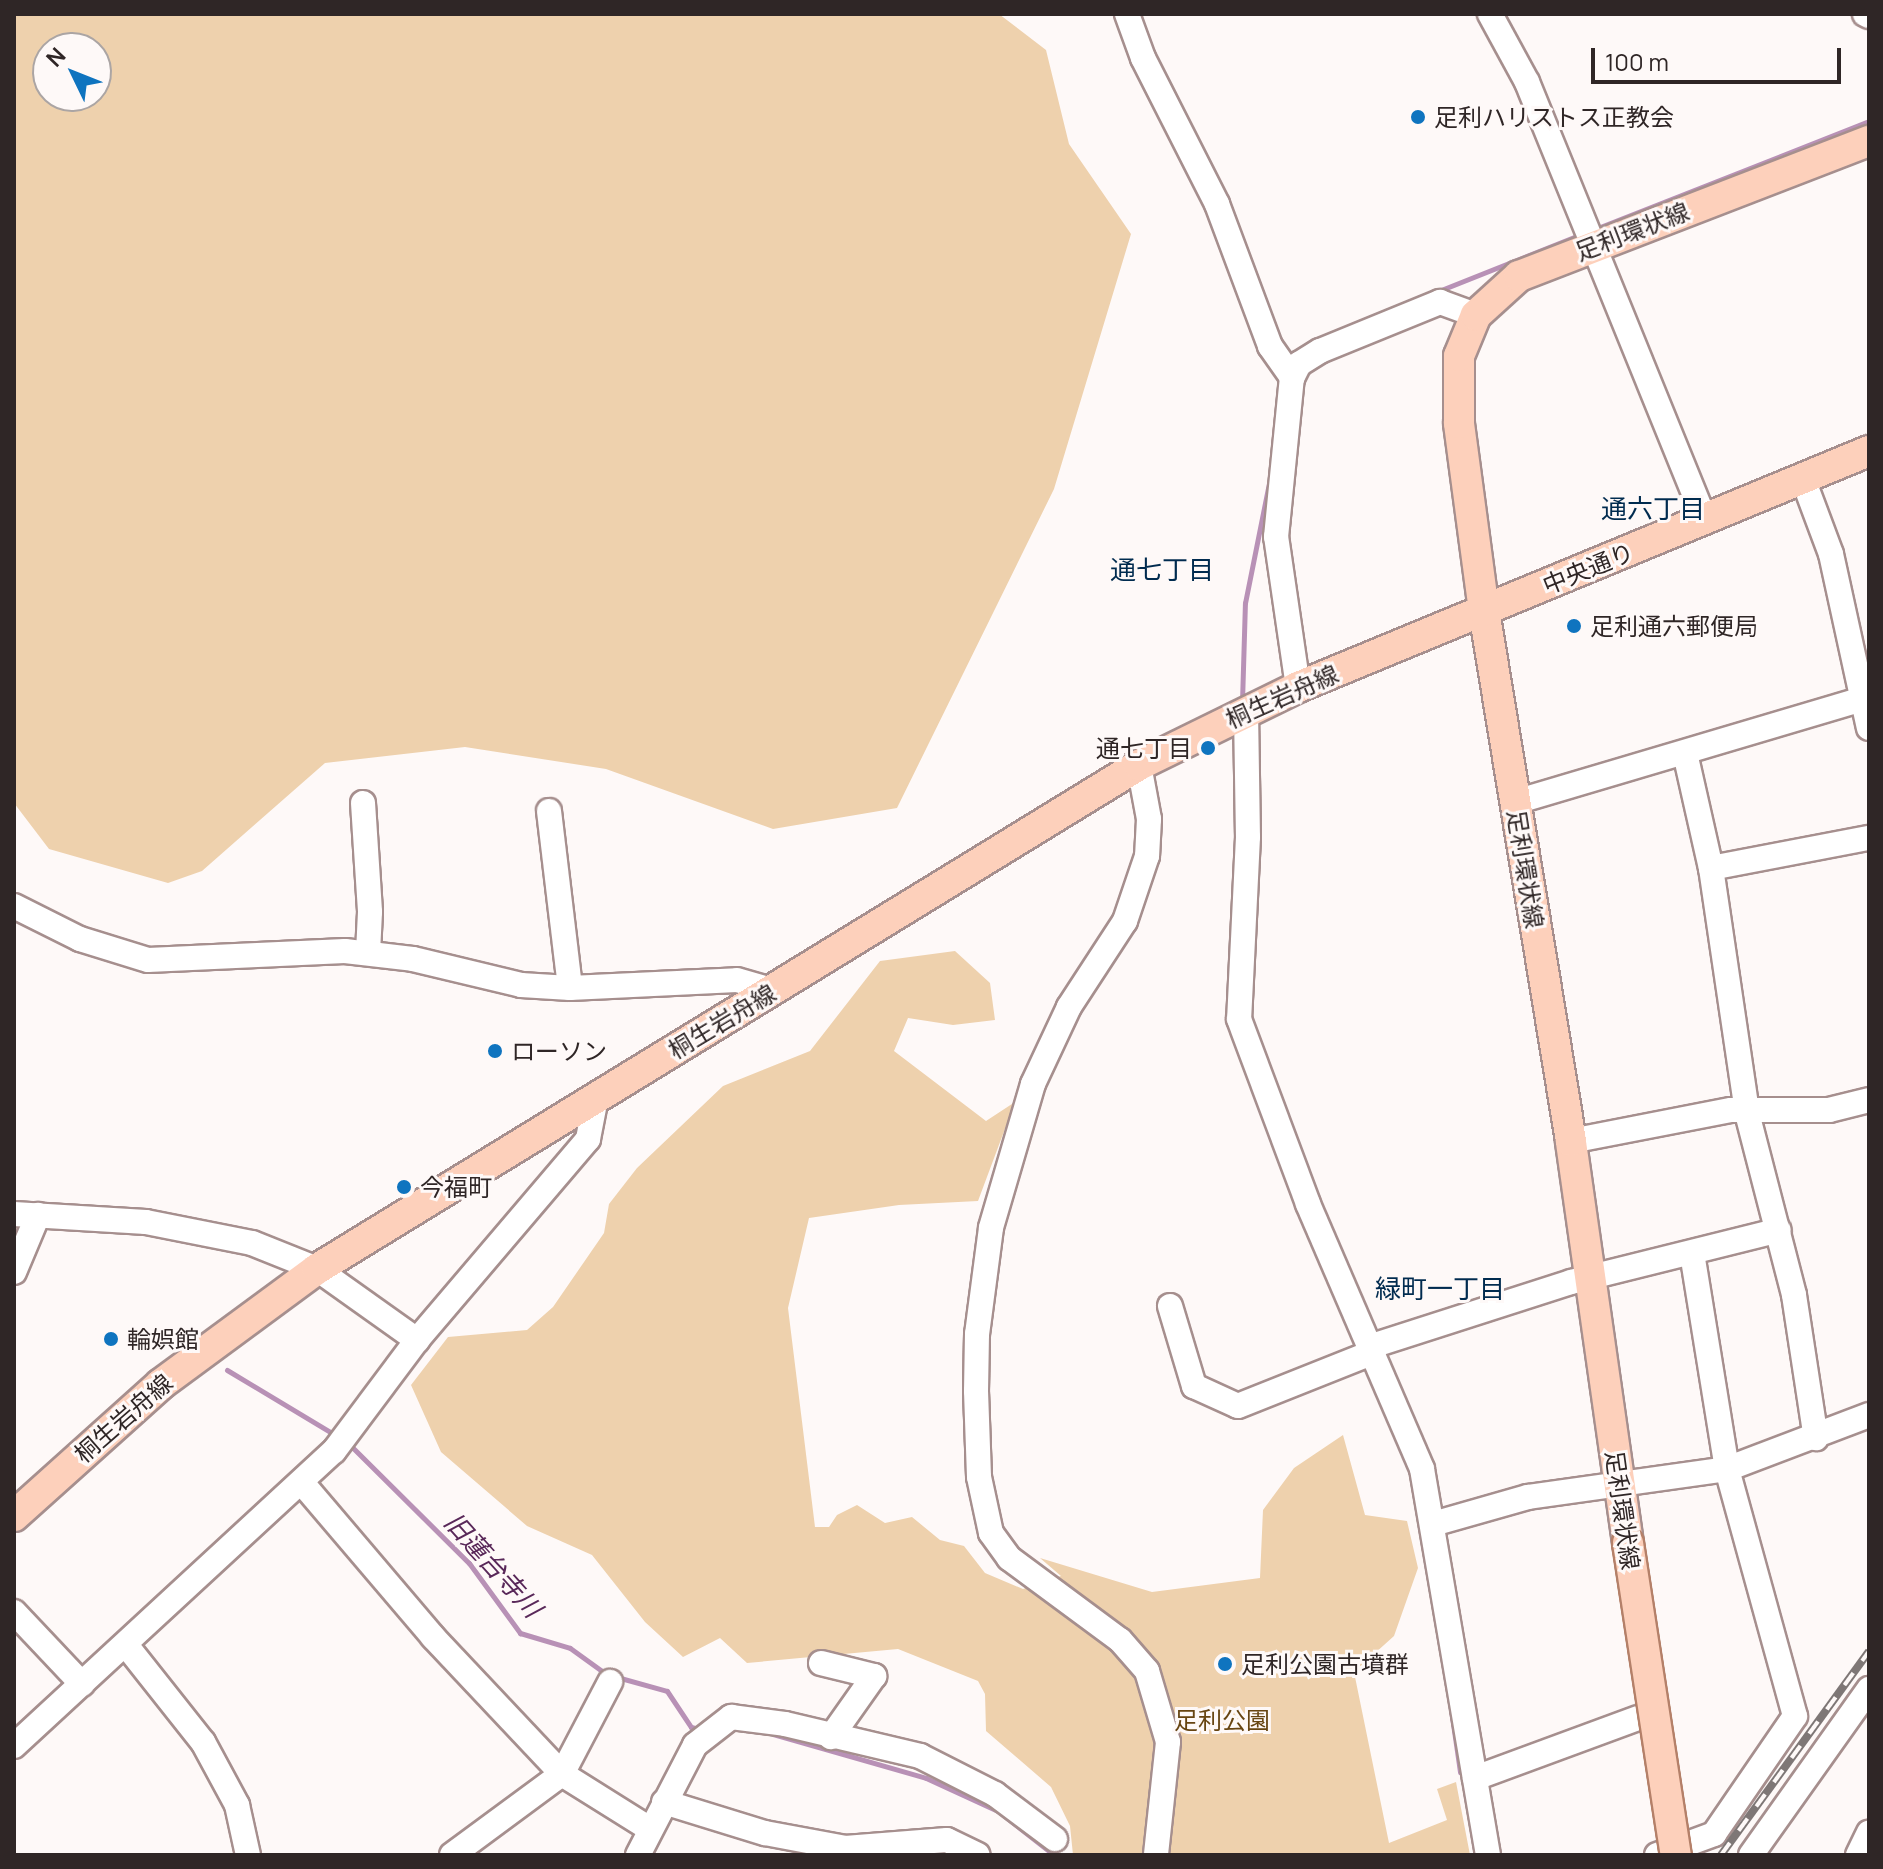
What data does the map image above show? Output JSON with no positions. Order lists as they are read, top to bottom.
{
  "streets": {
    "main road": ["足利環状線", "中央通り", "桐生岩舟線"]
  },
  "crossings": [
    ["足利環状線", "中央通り"],
    ["足利環状線", "桐生岩舟線"],
    ["中央通り", "桐生岩舟線"]
  ],
  "districts": ["通六丁目", "通七丁目", "緑町一丁目"],
  "water": ["旧蓮台寺川"],
  "parks": ["足利公園"],
  "places": [
    "足利ハリストス正教会",
    "足利通六郵便局",
    "通七丁目",
    "ローソン",
    "今福町",
    "輪娯館",
    "足利公園古墳群"
  ],
  "scale_bar": "100 m",
  "north": "top left"
}
